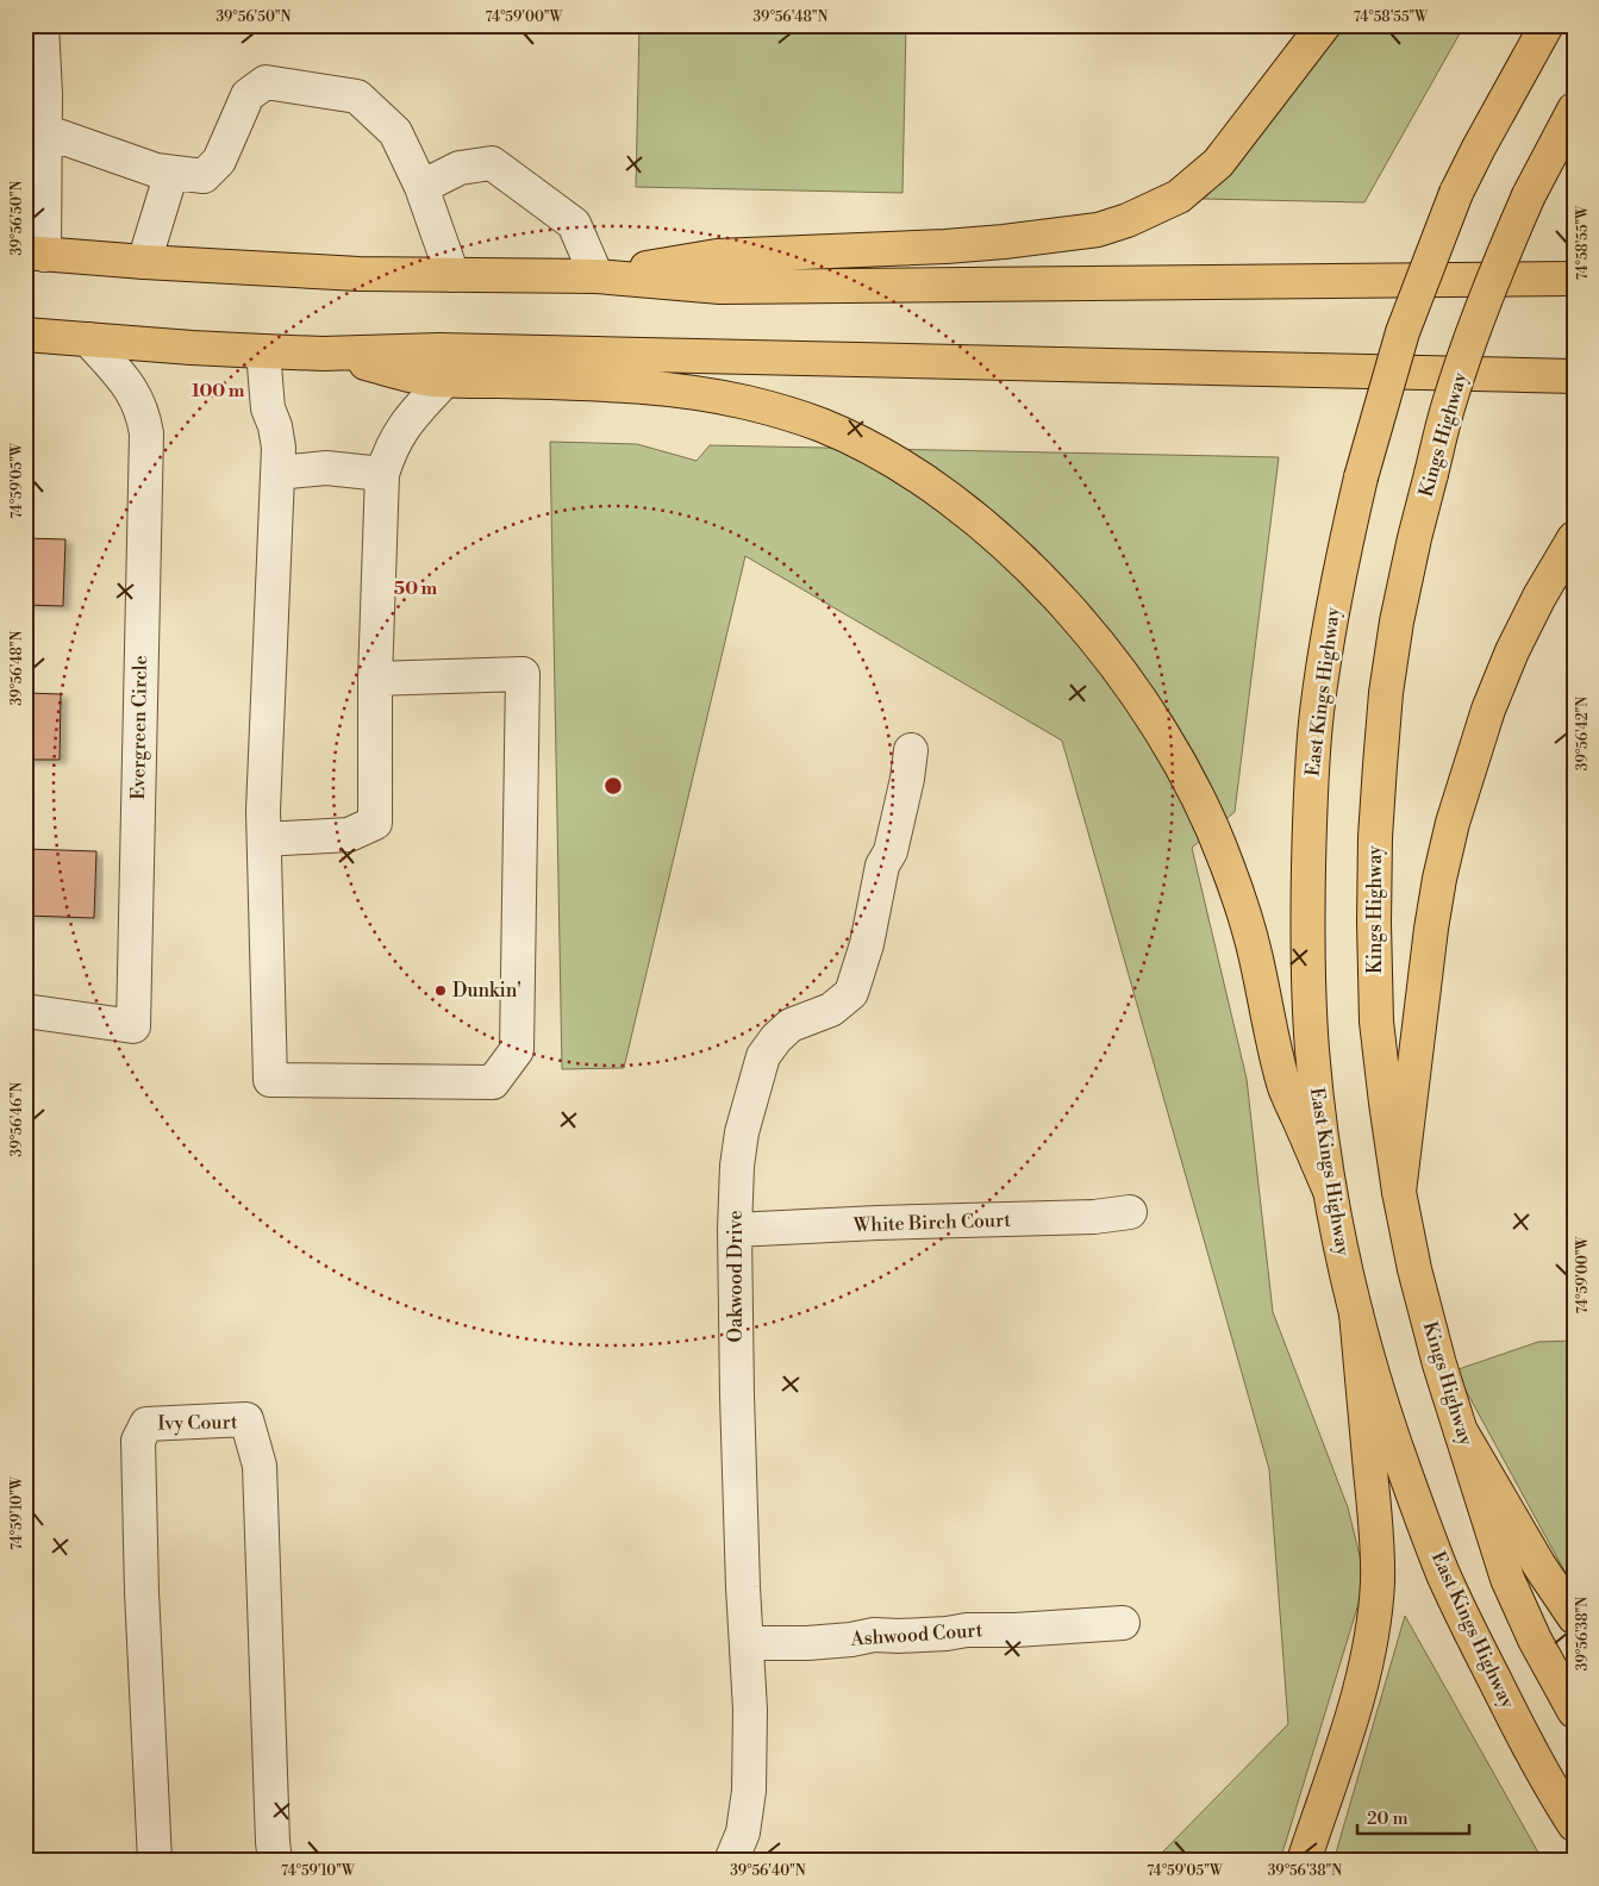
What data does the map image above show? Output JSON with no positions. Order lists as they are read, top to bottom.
{
  "streets": {
    "main road": ["Kings Highway", "East Kings Highway"],
    "street": [
      "Evergreen Circle",
      "White Birch Court",
      "Oakwood Drive",
      "Ivy Court",
      "Ashwood Court"
    ]
  },
  "crossings": [
    ["White Birch Court", "Oakwood Drive"],
    ["Oakwood Drive", "Ashwood Court"]
  ],
  "places": ["Dunkin'"],
  "scale_bar": "20 m",
  "coordinates": [
    "39°56'50\"N",
    "74°59'00\"W",
    "39°56'48\"N",
    "74°58'55\"W",
    "74°59'05\"W",
    "39°56'42\"N",
    "39°56'46\"N",
    "74°59'10\"W",
    "39°56'38\"N",
    "39°56'40\"N"
  ],
  "rings": ["100 m", "50 m"]
}
